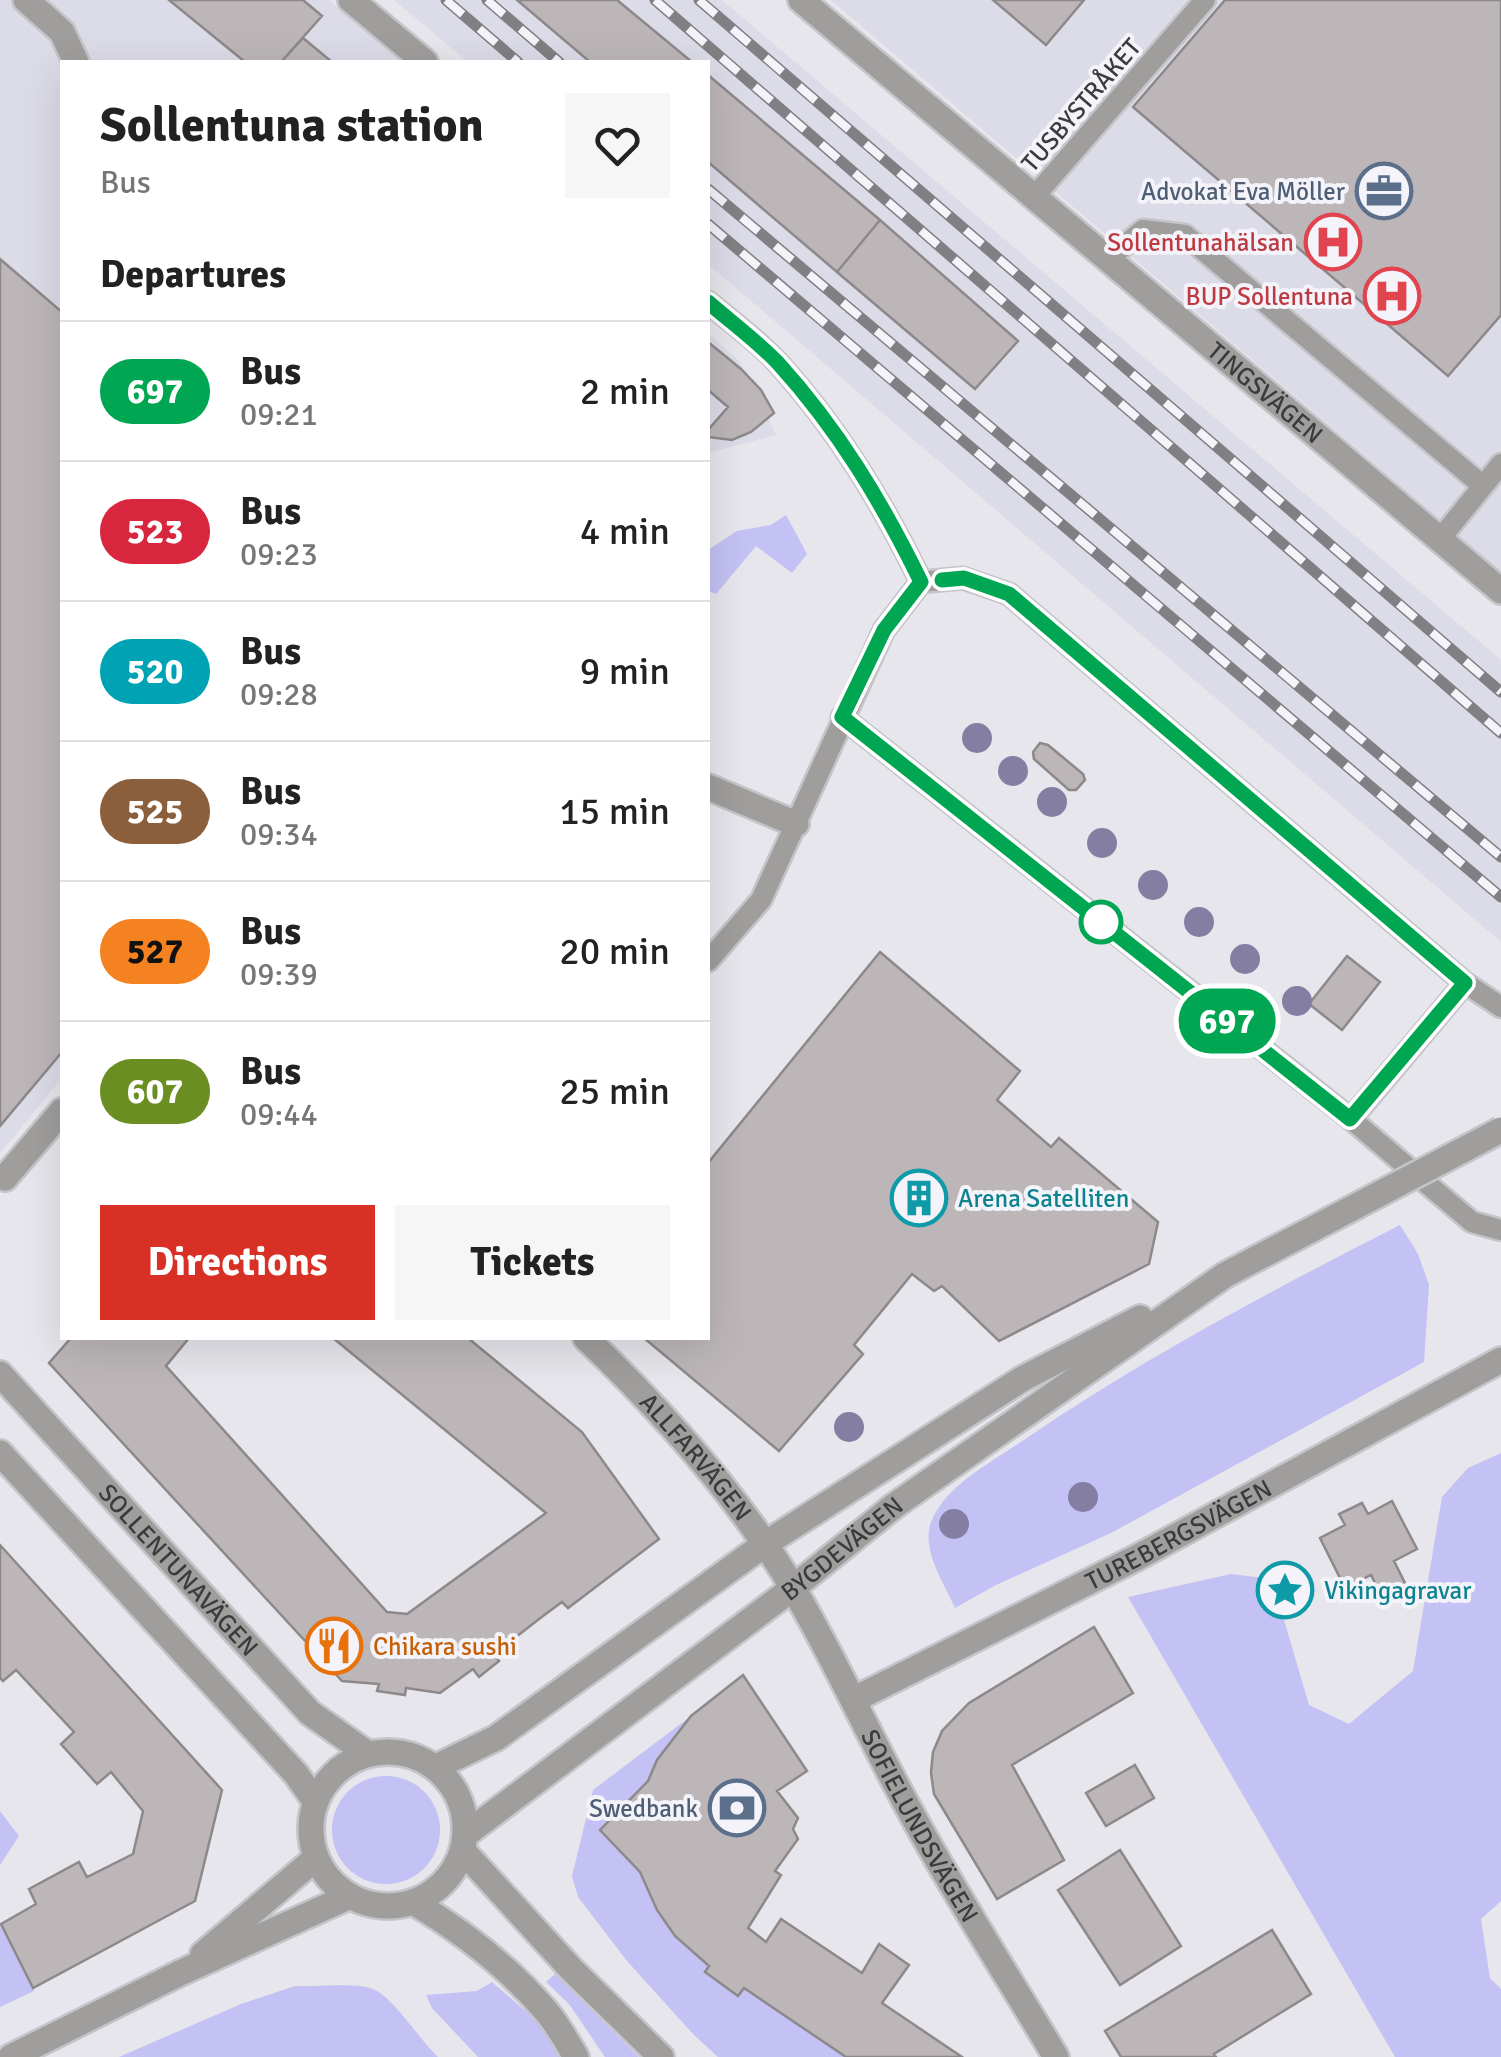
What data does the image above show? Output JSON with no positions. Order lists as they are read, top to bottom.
{
  "streets": {
    "street": [
      "TINGSVÄGEN",
      "ALLFARVÄGEN",
      "TUREBERGSVÄGEN",
      "BYGDEVÄGEN",
      "SOLLENTUNAVÄGEN",
      "SOFIELUNDSVÄGEN"
    ],
    "lane": ["TUSBYSTRÅKET"]
  },
  "crossings": [
    ["TUSBYSTRÅKET", "TINGSVÄGEN"],
    ["ALLFARVÄGEN", "BYGDEVÄGEN"],
    ["ALLFARVÄGEN", "SOFIELUNDSVÄGEN"],
    ["TUREBERGSVÄGEN", "SOFIELUNDSVÄGEN"],
    ["BYGDEVÄGEN", "SOLLENTUNAVÄGEN"],
    ["BYGDEVÄGEN", "SOFIELUNDSVÄGEN"]
  ],
  "places": {
    "office": ["Advokat Eva Möller"],
    "hospital": ["Sollentunahälsan", "BUP Sollentuna"],
    "building": ["Arena Satelliten"],
    "place": ["Vikingagravar"],
    "restaurant": ["Chikara sushi"],
    "bank": ["Swedbank"]
  },
  "lines": ["bus line 697"],
  "page": {
    "on_map": "697",
    "heading": [
      ["Sollentuna station", "Bus"],
      "Departures"
    ],
    "list": [
      {
        "mark": "697",
        "name": "Bus",
        "note": "09:21",
        "value": "2 min"
      },
      {
        "mark": "523",
        "name": "Bus",
        "note": "09:23",
        "value": "4 min"
      },
      {
        "mark": "520",
        "name": "Bus",
        "note": "09:28",
        "value": "9 min"
      },
      {
        "mark": "525",
        "name": "Bus",
        "note": "09:34",
        "value": "15 min"
      },
      {
        "mark": "527",
        "name": "Bus",
        "note": "09:39",
        "value": "20 min"
      },
      {
        "mark": "607",
        "name": "Bus",
        "note": "09:44",
        "value": "25 min"
      }
    ],
    "buttons": ["Directions", "Tickets"]
  }
}
